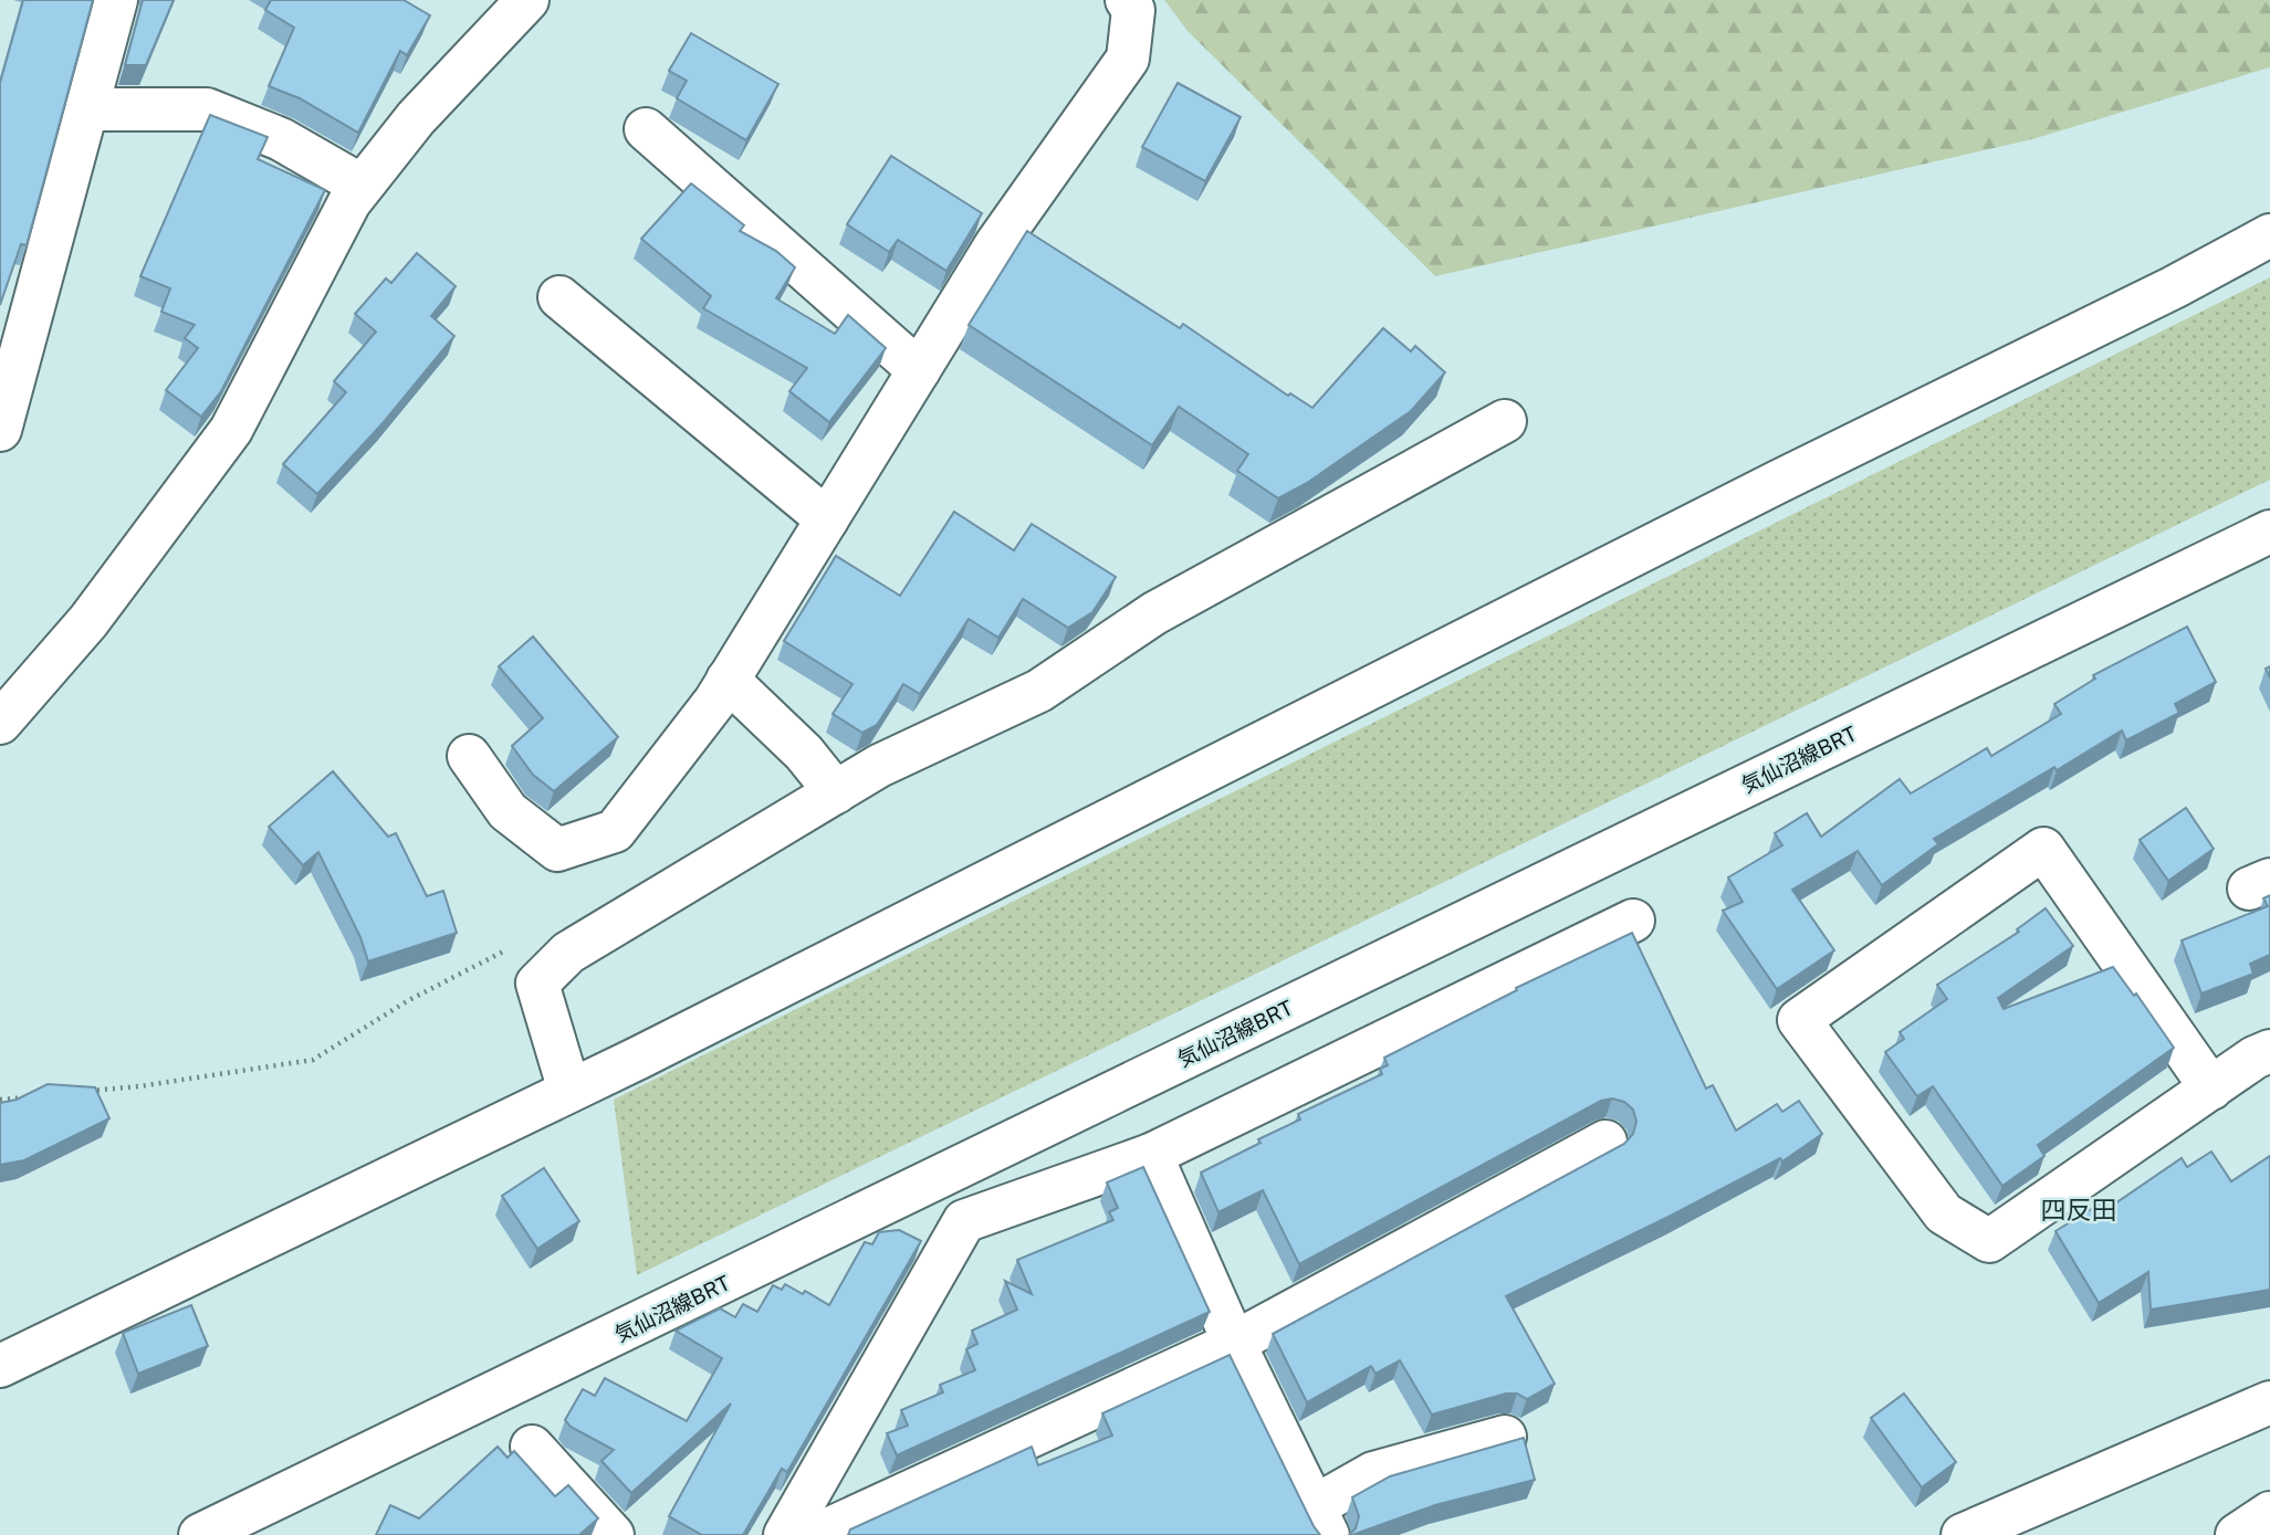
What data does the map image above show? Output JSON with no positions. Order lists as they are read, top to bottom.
{
  "streets": {
    "street": ["気仙沼線BRT"]
  },
  "districts": ["四反田"]
}
